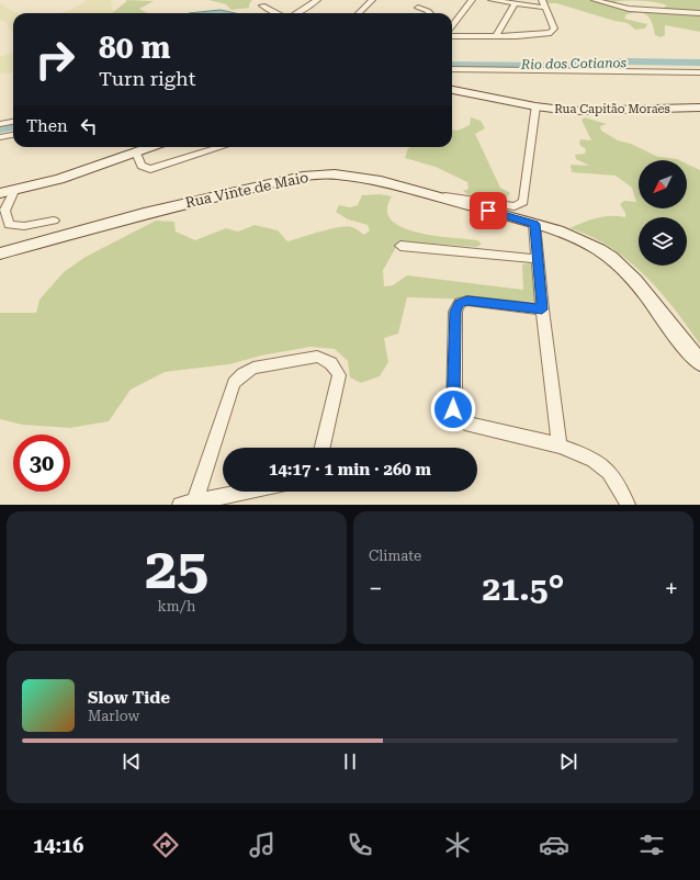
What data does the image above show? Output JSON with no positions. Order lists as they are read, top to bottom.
{
  "streets": {
    "main road": ["Rua Capitão Moraes", "Rua Vinte de Maio"]
  },
  "water": ["Rio dos Cotianos"],
  "north": "bottom left",
  "page": {
    "turn": ["80 m", "Turn right"],
    "then": "Then",
    "limit": "30",
    "trip": "14:17 · 1 min · 260 m",
    "tile": [
      ["25", "km/h"],
      "Climate"
    ],
    "heat": ["−", "21.5°", "+"],
    "song": ["Slow Tide", "Marlow"],
    "tabs": "14:16"
  }
}
